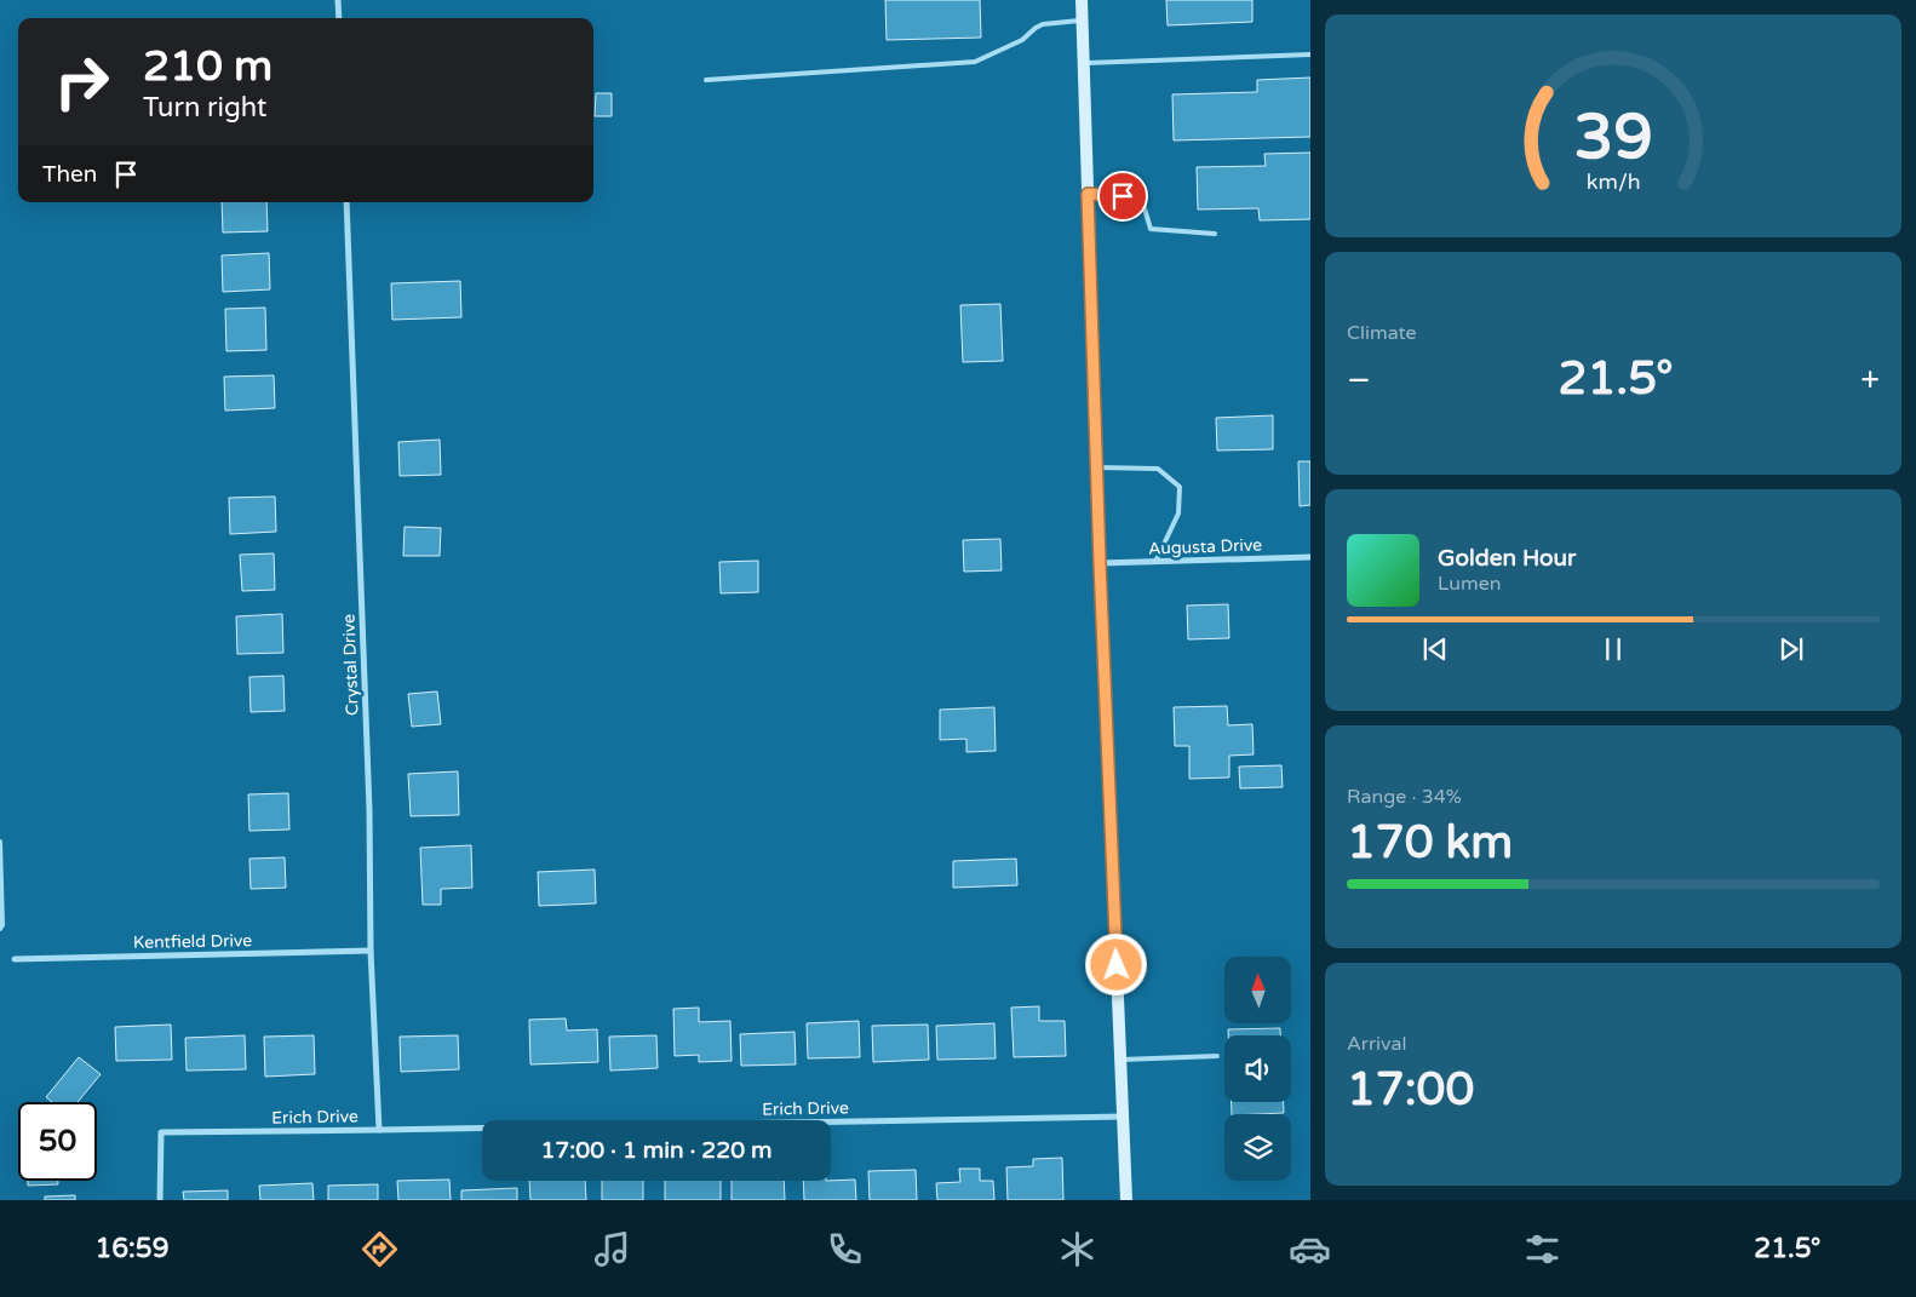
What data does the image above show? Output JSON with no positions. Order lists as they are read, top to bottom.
{
  "streets": {
    "street": [
      "Augusta Drive",
      "Crystal Drive",
      "Kentfield Drive",
      "Erich Drive"
    ]
  },
  "crossings": [
    ["Crystal Drive", "Kentfield Drive"],
    ["Crystal Drive", "Erich Drive"]
  ],
  "north": "top",
  "page": {
    "turn": ["210 m", "Turn right"],
    "then": "Then",
    "tile": [
      "Climate",
      ["Range · 34%", "170 km"],
      ["Arrival", "17:00"]
    ],
    "heat": ["−", "21.5°", "+"],
    "song": ["Golden Hour", "Lumen"],
    "limit": "50",
    "trip": "17:00 · 1 min · 220 m",
    "tabs": ["16:59", "21.5°"],
    "gauge": ["39", "km/h"]
  }
}
